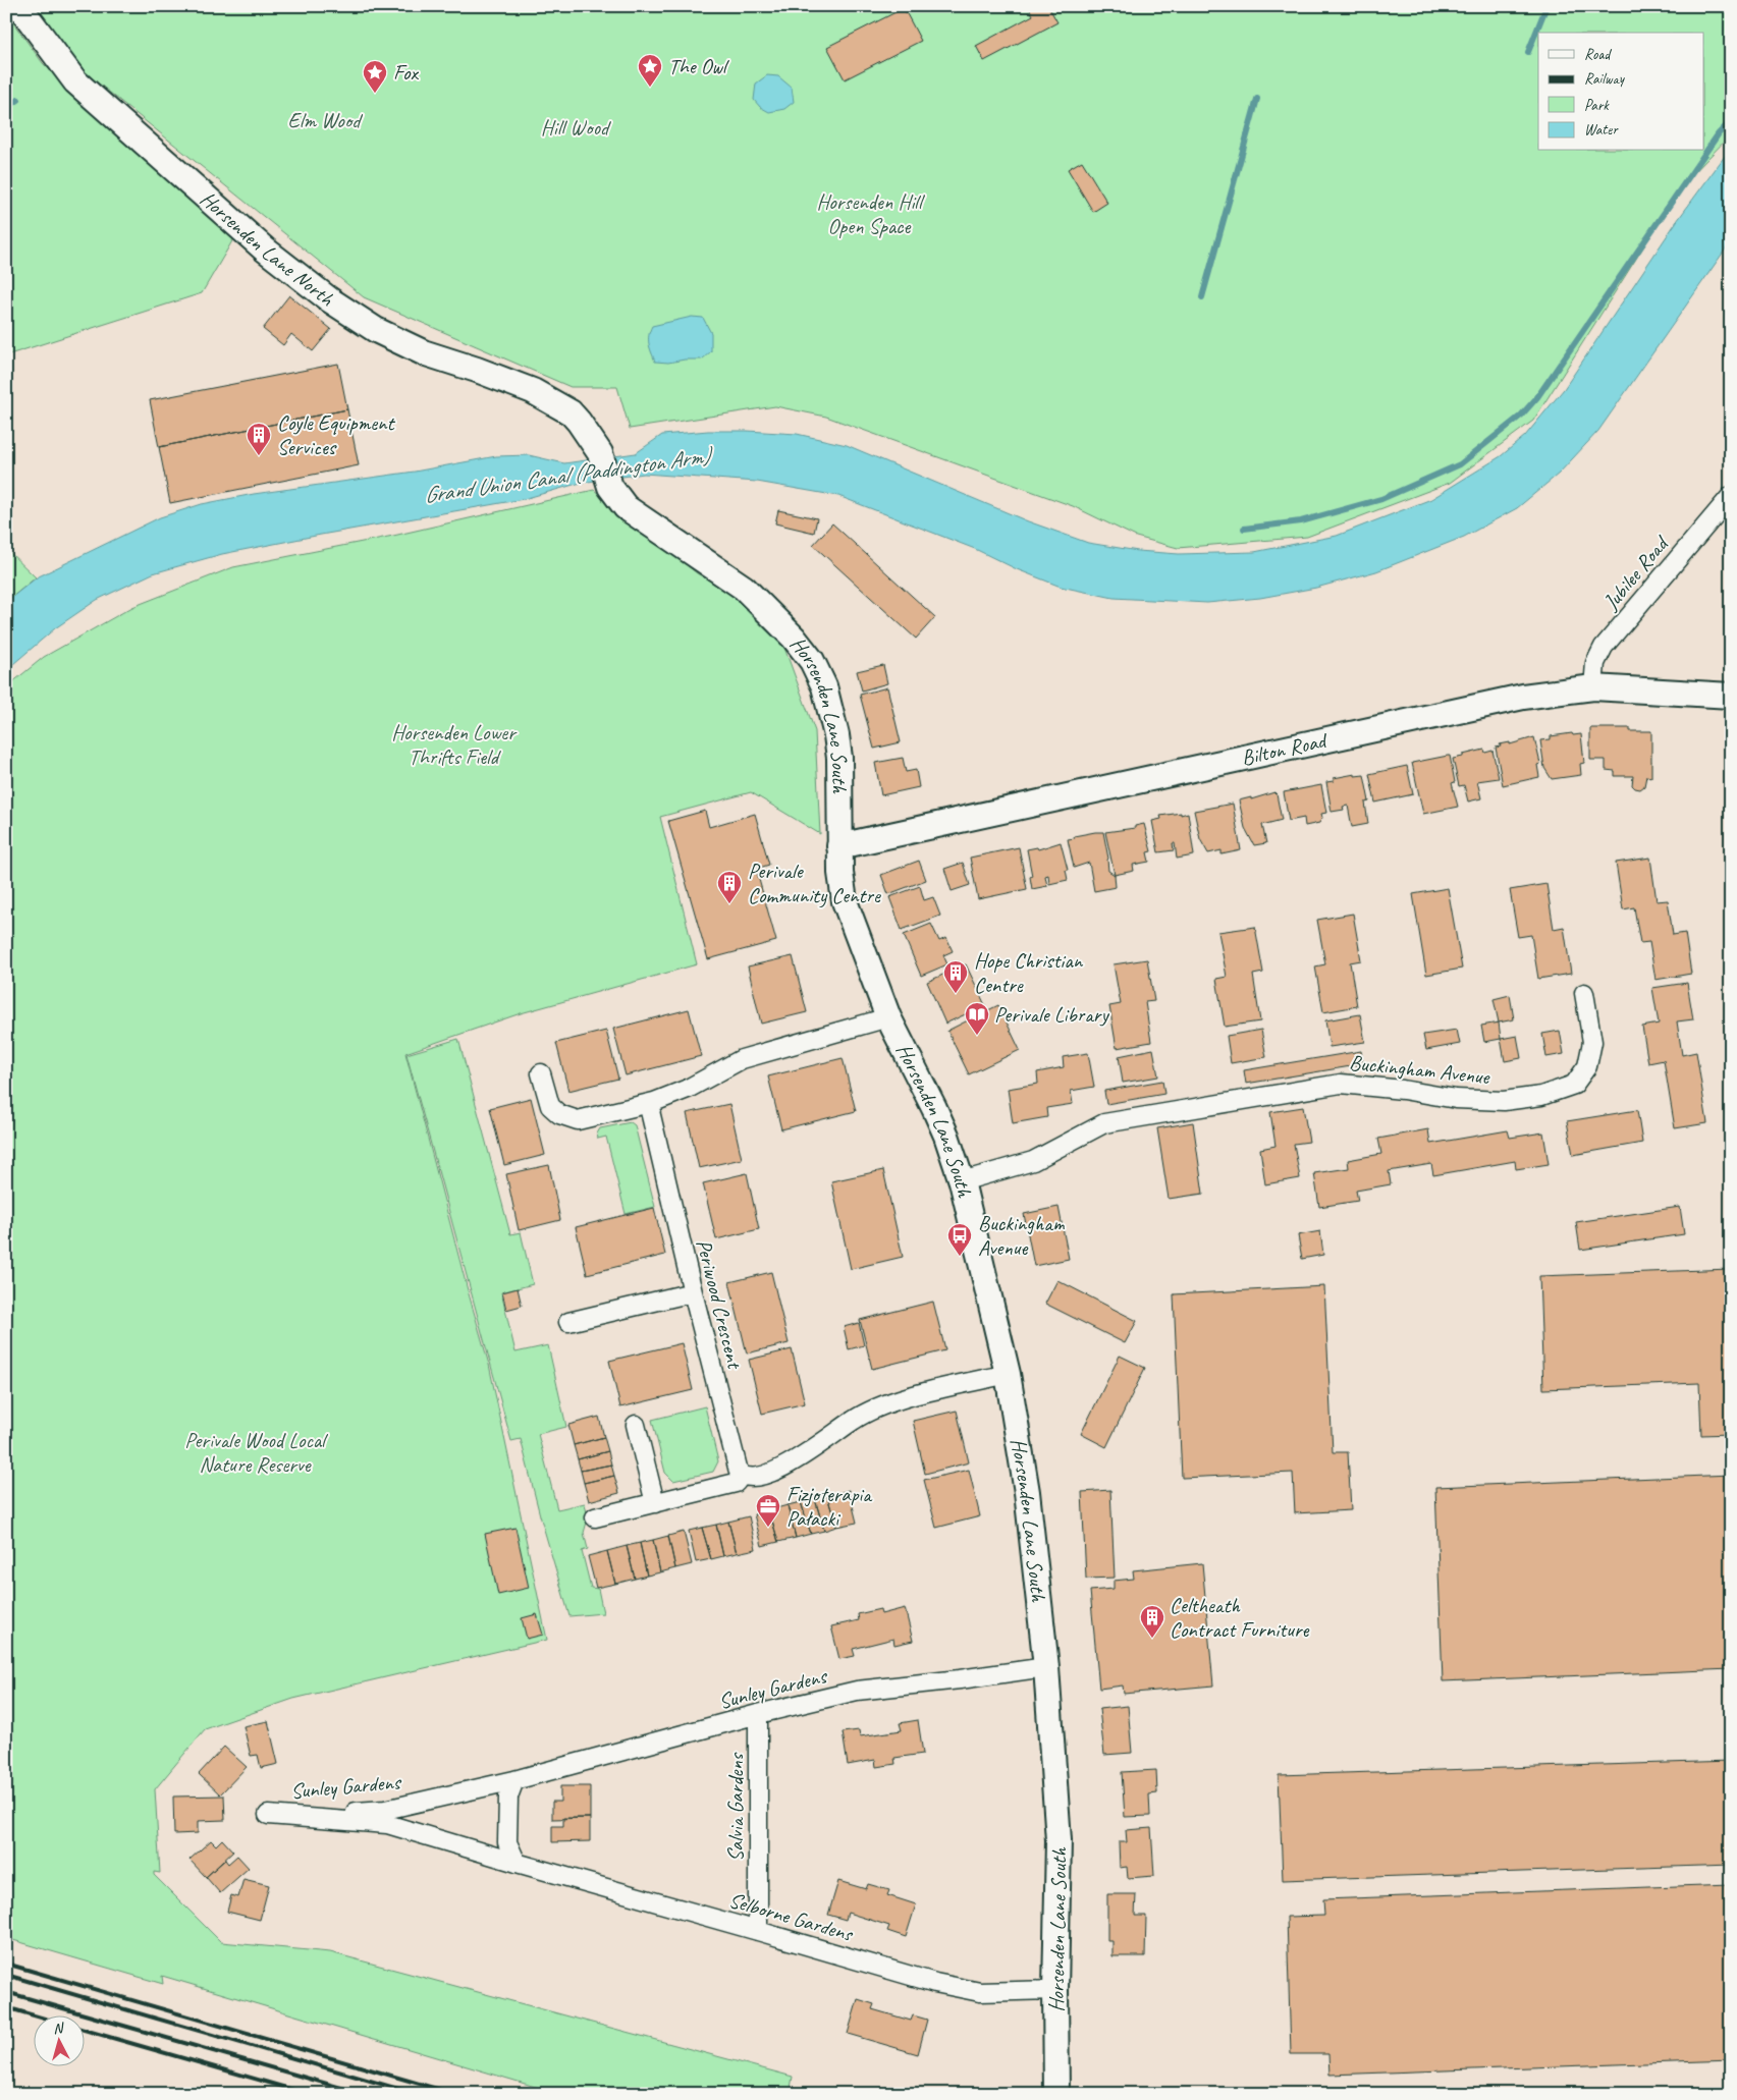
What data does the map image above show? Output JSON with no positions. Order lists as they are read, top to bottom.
{
  "streets": {
    "street": [
      "Horsenden Lane North",
      "Jubilee Road",
      "Horsenden Lane South",
      "Bilton Road",
      "Buckingham Avenue",
      "Periwood Crescent",
      "Sunley Gardens",
      "Salvia Gardens",
      "Selborne Gardens"
    ]
  },
  "crossings": [
    ["Horsenden Lane North", "Horsenden Lane South"],
    ["Jubilee Road", "Bilton Road"],
    ["Horsenden Lane South", "Bilton Road"],
    ["Horsenden Lane South", "Buckingham Avenue"],
    ["Horsenden Lane South", "Sunley Gardens"],
    ["Horsenden Lane South", "Selborne Gardens"],
    ["Sunley Gardens", "Salvia Gardens"],
    ["Sunley Gardens", "Selborne Gardens"],
    ["Salvia Gardens", "Selborne Gardens"]
  ],
  "water": ["Grand Union Canal (Paddington Arm)"],
  "parks": [
    "Elm Wood",
    "Hill Wood",
    "Horsenden Hill Open Space",
    "Horsenden Lower Thrifts Field",
    "Perivale Wood Local Nature Reserve"
  ],
  "places": {
    "place": ["The Owl", "Fox"],
    "building": [
      "Coyle Equipment Services",
      "Perivale Community Centre",
      "Hope Christian Centre",
      "Celtheath Contract Furniture"
    ],
    "library": ["Perivale Library"],
    "bus stop": ["Buckingham Avenue"],
    "office": ["Fizjoterapia Pałacki"]
  },
  "legend": [
    "Road",
    "Railway",
    "Park",
    "Water"
  ],
  "north": "top"
}
